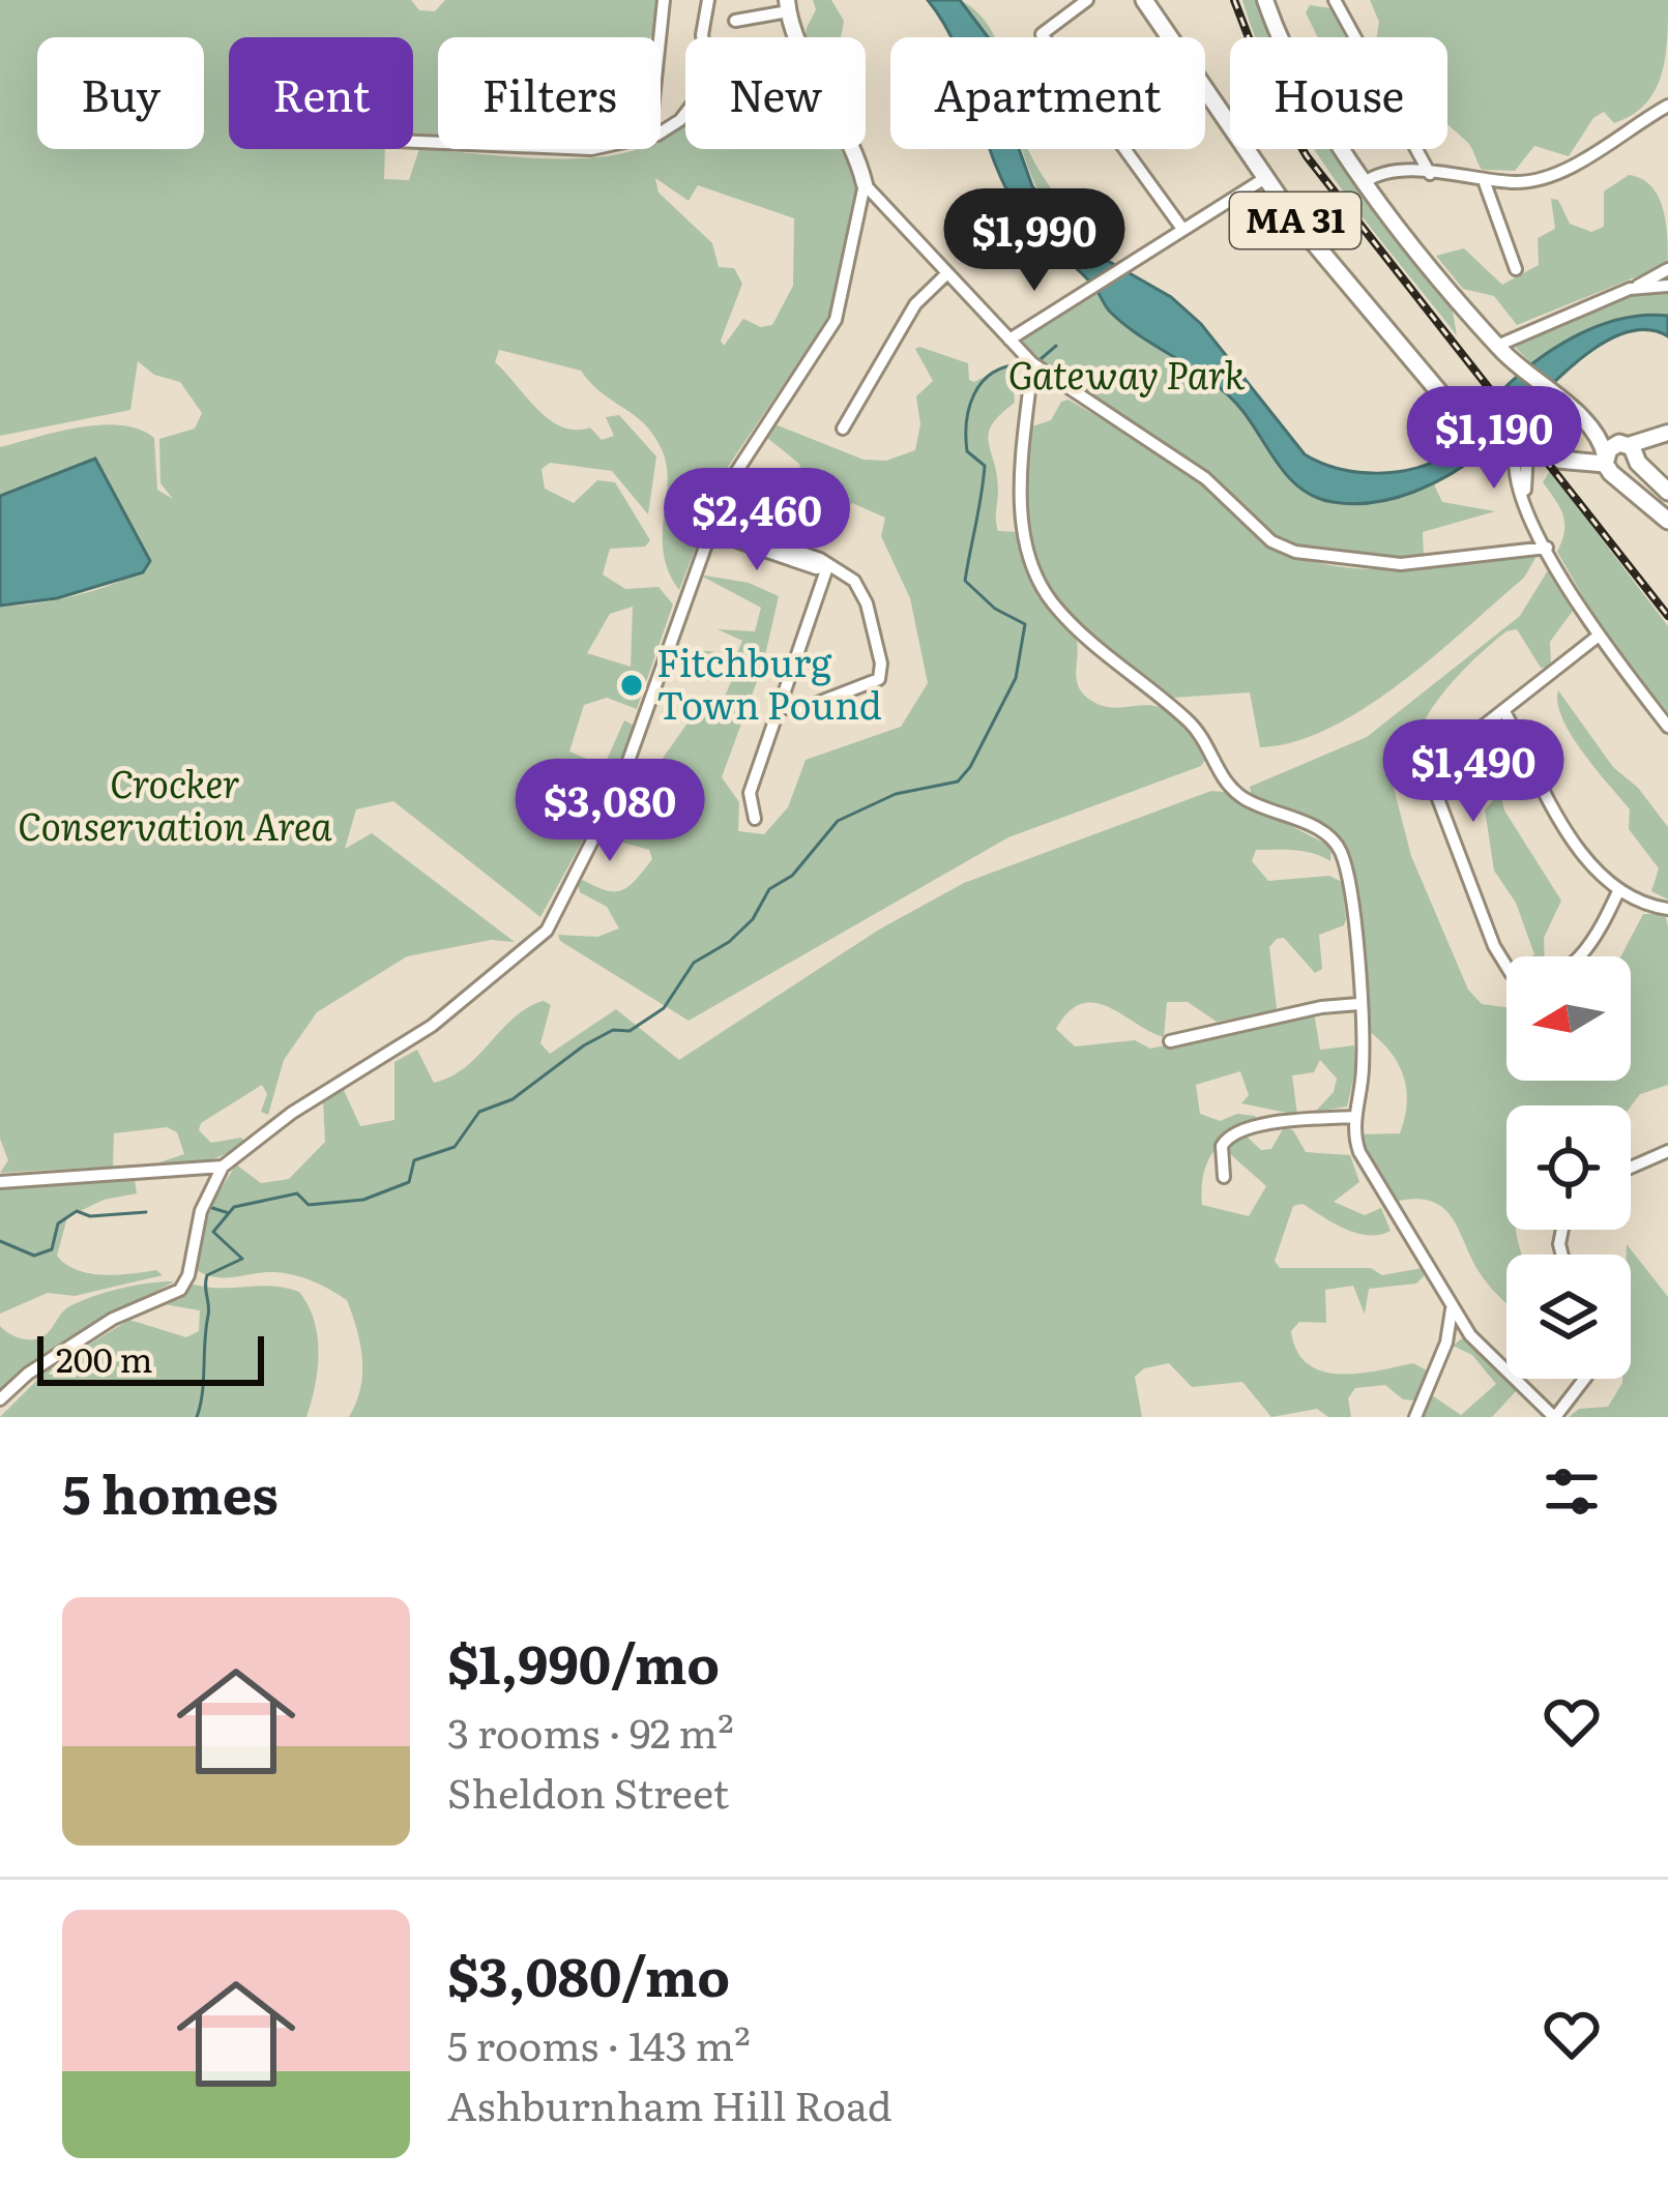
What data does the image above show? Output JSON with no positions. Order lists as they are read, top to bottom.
{
  "streets": {
    "highway": ["MA 31"]
  },
  "parks": ["Gateway Park", "Crocker Conservation Area"],
  "places": ["Fitchburg Town Pound"],
  "scale_bar": "200 m",
  "north": "left",
  "page": {
    "chip": [
      "Buy",
      "Rent",
      "Filters",
      "New",
      "Apartment",
      "House"
    ],
    "price": [
      "$1,990",
      "$1,190",
      "$2,460",
      "$1,490",
      "$3,080"
    ],
    "scale": "200 m",
    "heading": "5 homes",
    "list": [
      {
        "name": "$1,990/mo",
        "note": "3 rooms · 92 m² · Sheldon Street"
      },
      {
        "name": "$3,080/mo",
        "note": "5 rooms · 143 m² · Ashburnham Hill Road"
      }
    ]
  }
}
